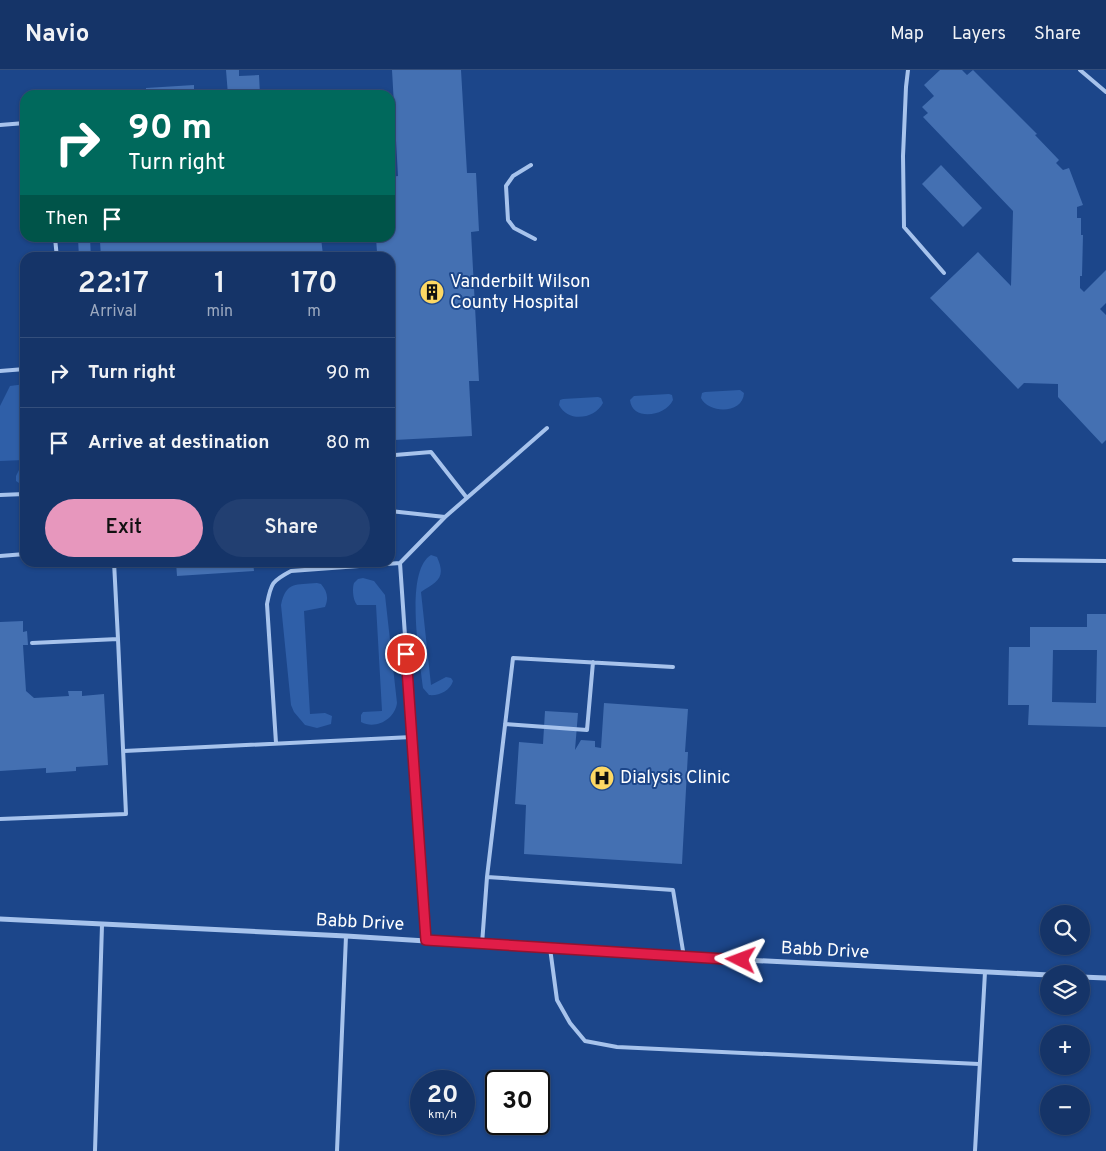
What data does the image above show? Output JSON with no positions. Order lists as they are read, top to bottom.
{
  "streets": {
    "street": ["Babb Drive"]
  },
  "places": {
    "building": ["Vanderbilt Wilson County Hospital"],
    "hospital": ["Dialysis Clinic"]
  },
  "page": {
    "header": "Navio",
    "nav": ["Map", "Layers", "Share"],
    "turn": ["90 m", "Turn right"],
    "then": "Then",
    "eta": [
      "22:17",
      "Arrival",
      "1",
      "min",
      "170",
      "m"
    ],
    "list": [
      {
        "name": "Turn right",
        "value": "90 m"
      },
      {
        "name": "Arrive at destination",
        "value": "80 m"
      }
    ],
    "buttons": ["Exit", "Share"],
    "map_buttons": ["+", "−"],
    "speed": "20 km/h",
    "limit": "30"
  }
}
